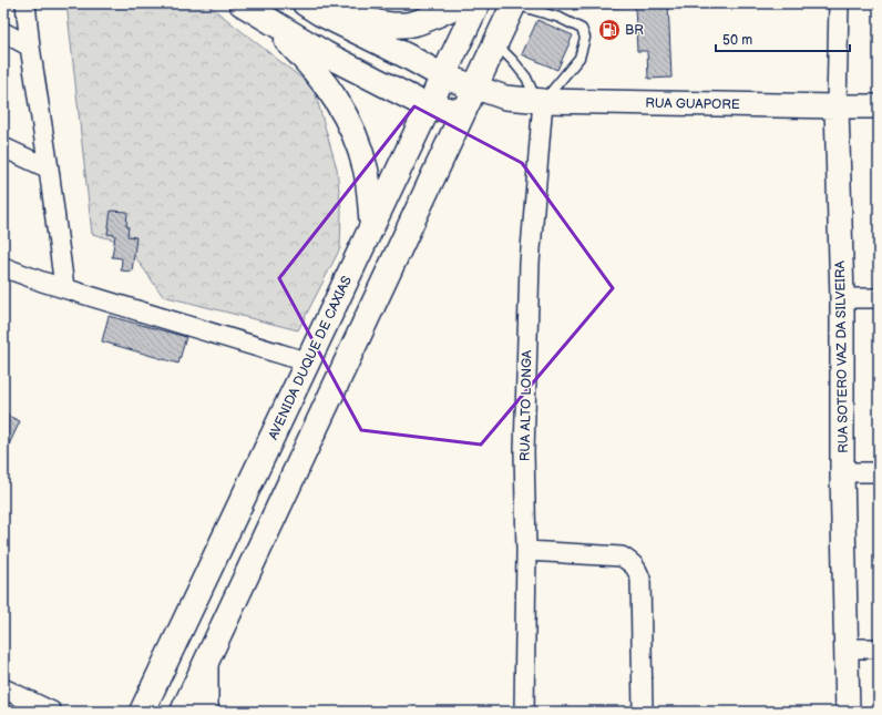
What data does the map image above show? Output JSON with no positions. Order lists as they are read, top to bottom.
{
  "streets": {
    "main road": ["RUA GUAPORE", "AVENIDA DUQUE DE CAXIAS"],
    "street": ["RUA SOTERO VAZ DA SILVEIRA", "RUA ALTO LONGA"]
  },
  "crossings": [
    ["RUA GUAPORE", "RUA SOTERO VAZ DA SILVEIRA"],
    ["RUA GUAPORE", "AVENIDA DUQUE DE CAXIAS"],
    ["RUA GUAPORE", "RUA ALTO LONGA"]
  ],
  "places": {
    "fuel station": ["BR"]
  },
  "scale_bar": "50 m"
}
